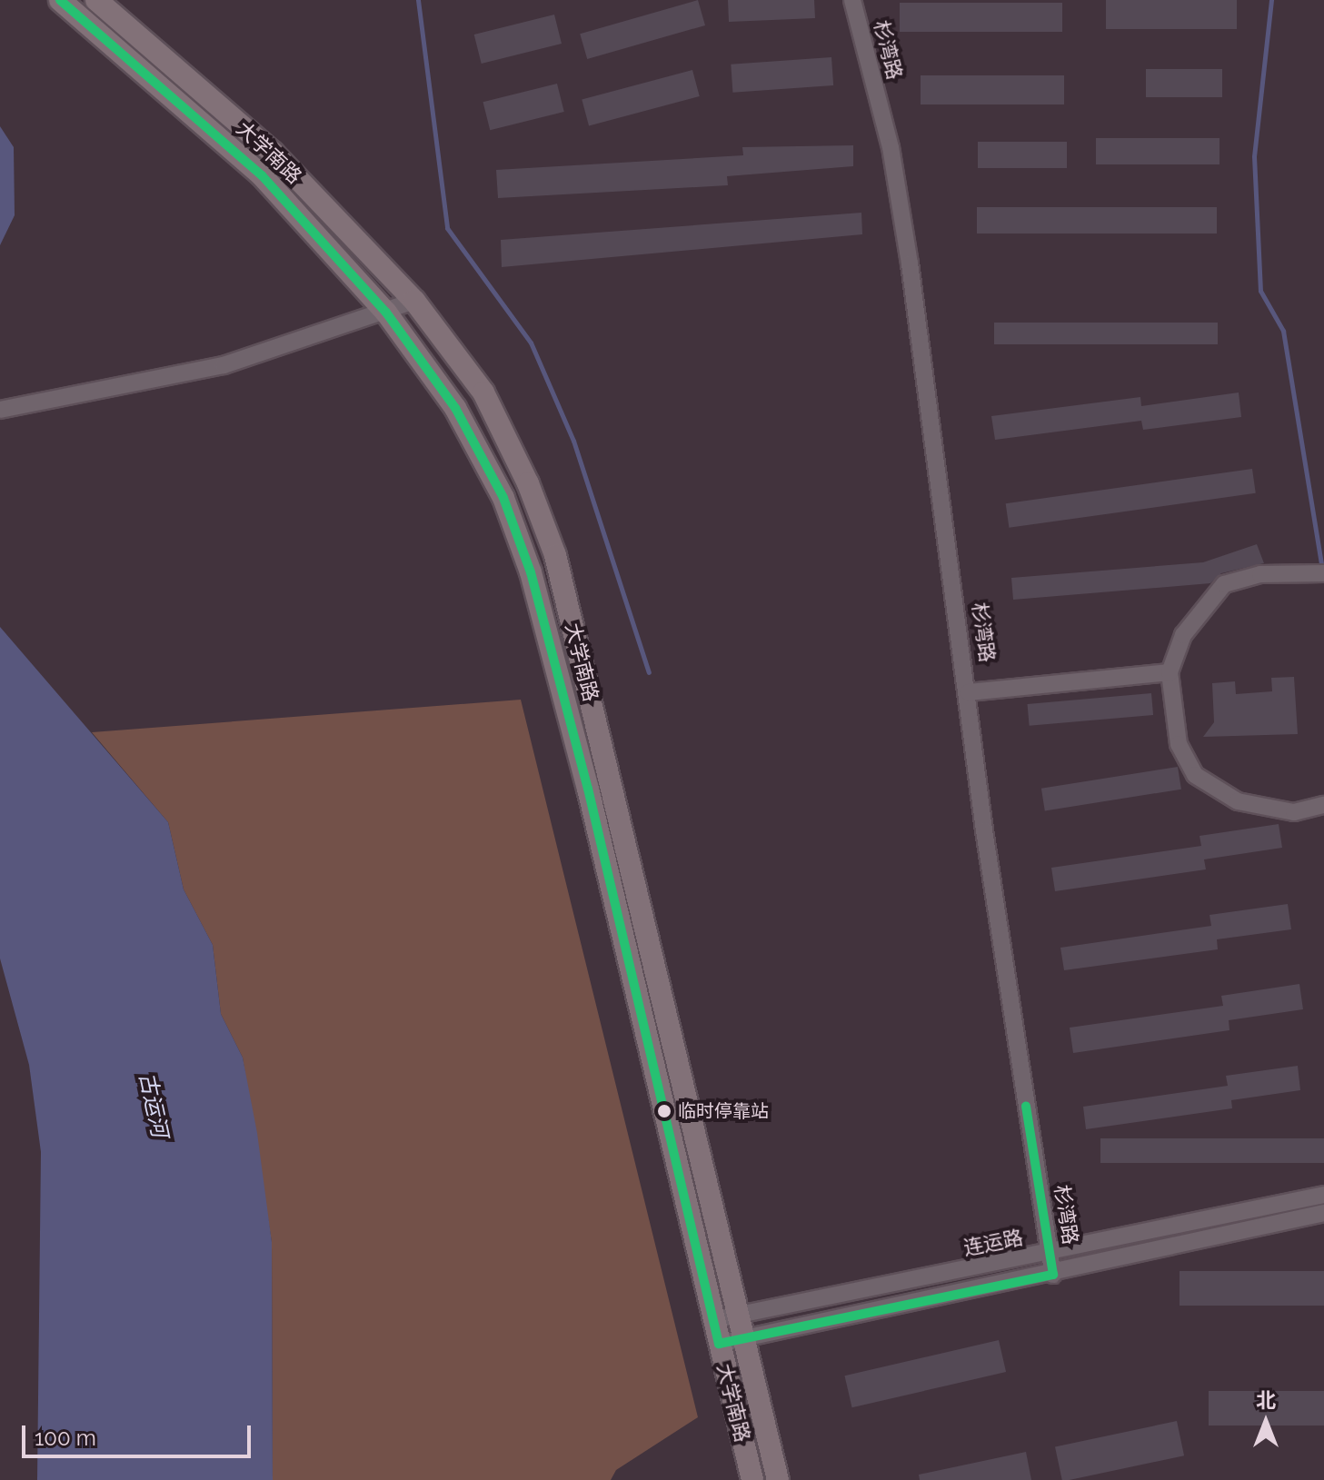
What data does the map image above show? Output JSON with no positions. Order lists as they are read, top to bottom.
{
  "streets": {
    "main road": ["大学南路"],
    "street": ["杉湾路", "连运路"]
  },
  "crossings": [
    ["杉湾路", "连运路"],
    ["大学南路", "连运路"]
  ],
  "water": ["古运河"],
  "places": ["临时停靠站"],
  "scale_bar": "100 m",
  "north": "top"
}
